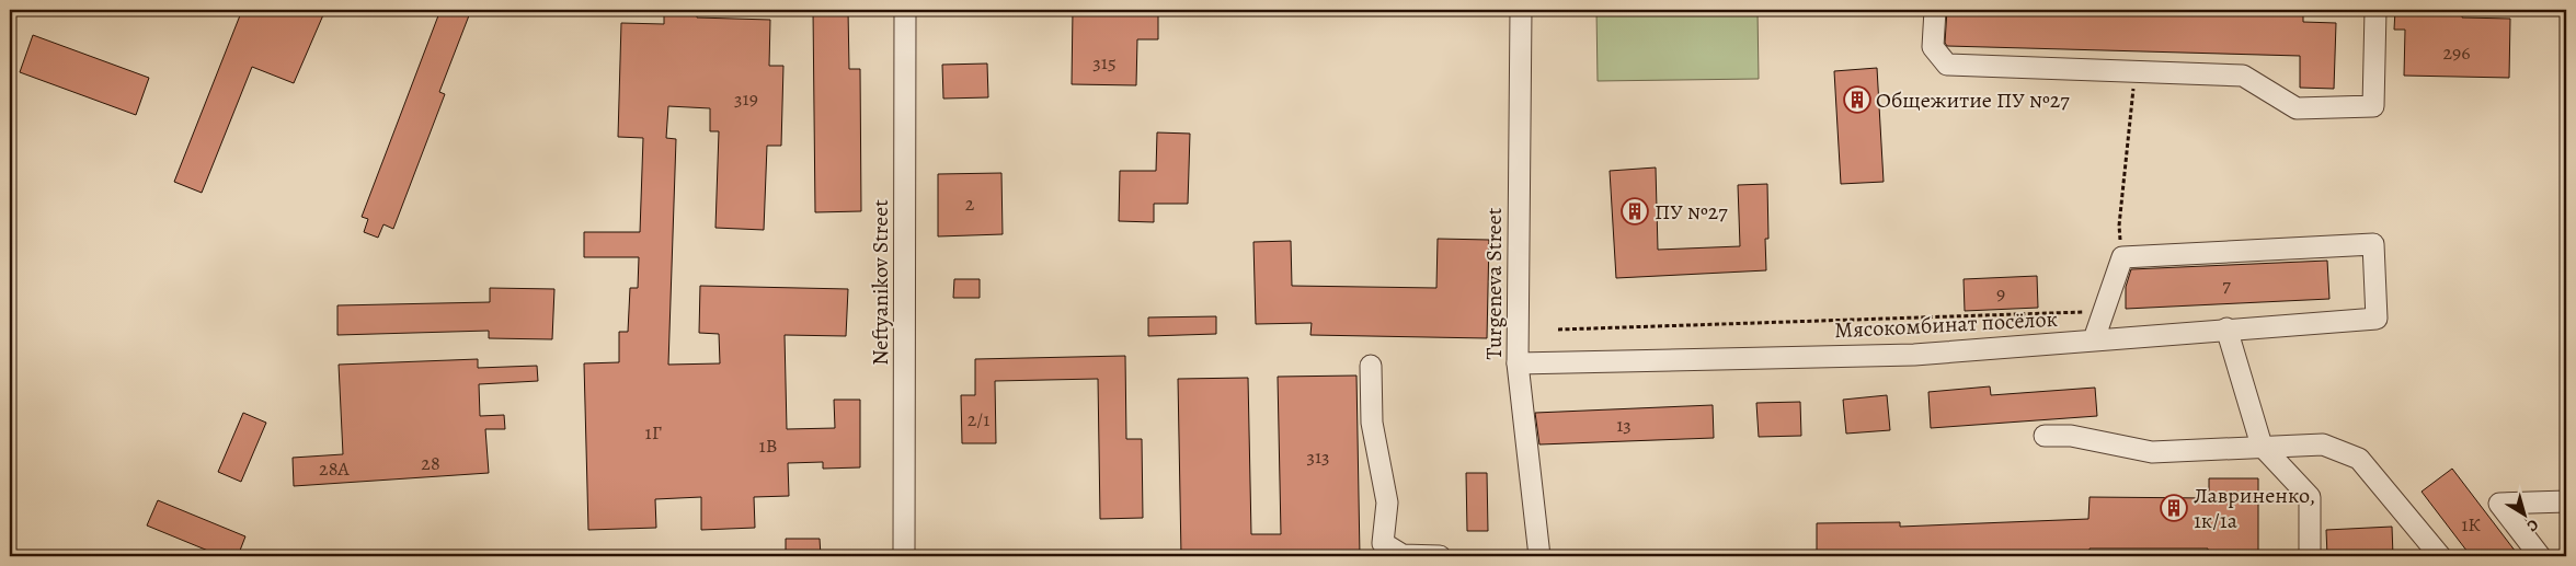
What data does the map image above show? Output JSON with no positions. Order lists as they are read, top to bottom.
{
  "streets": {
    "street": ["Neftyanikov Street", "Turgeneva Street", "Мясокомбинат посёлок"]
  },
  "crossings": [
    ["Turgeneva Street", "Мясокомбинат посёлок"]
  ],
  "places": {
    "building": ["Общежитие ПУ №27", "ПУ №27", "Лавриненко, 1к/1а"]
  },
  "house_numbers": [
    "296",
    "315",
    "319",
    "2",
    "7",
    "9",
    "2/1",
    "13",
    "1Г",
    "1В",
    "313",
    "28",
    "28А",
    "1К"
  ],
  "north": "bottom right"
}
